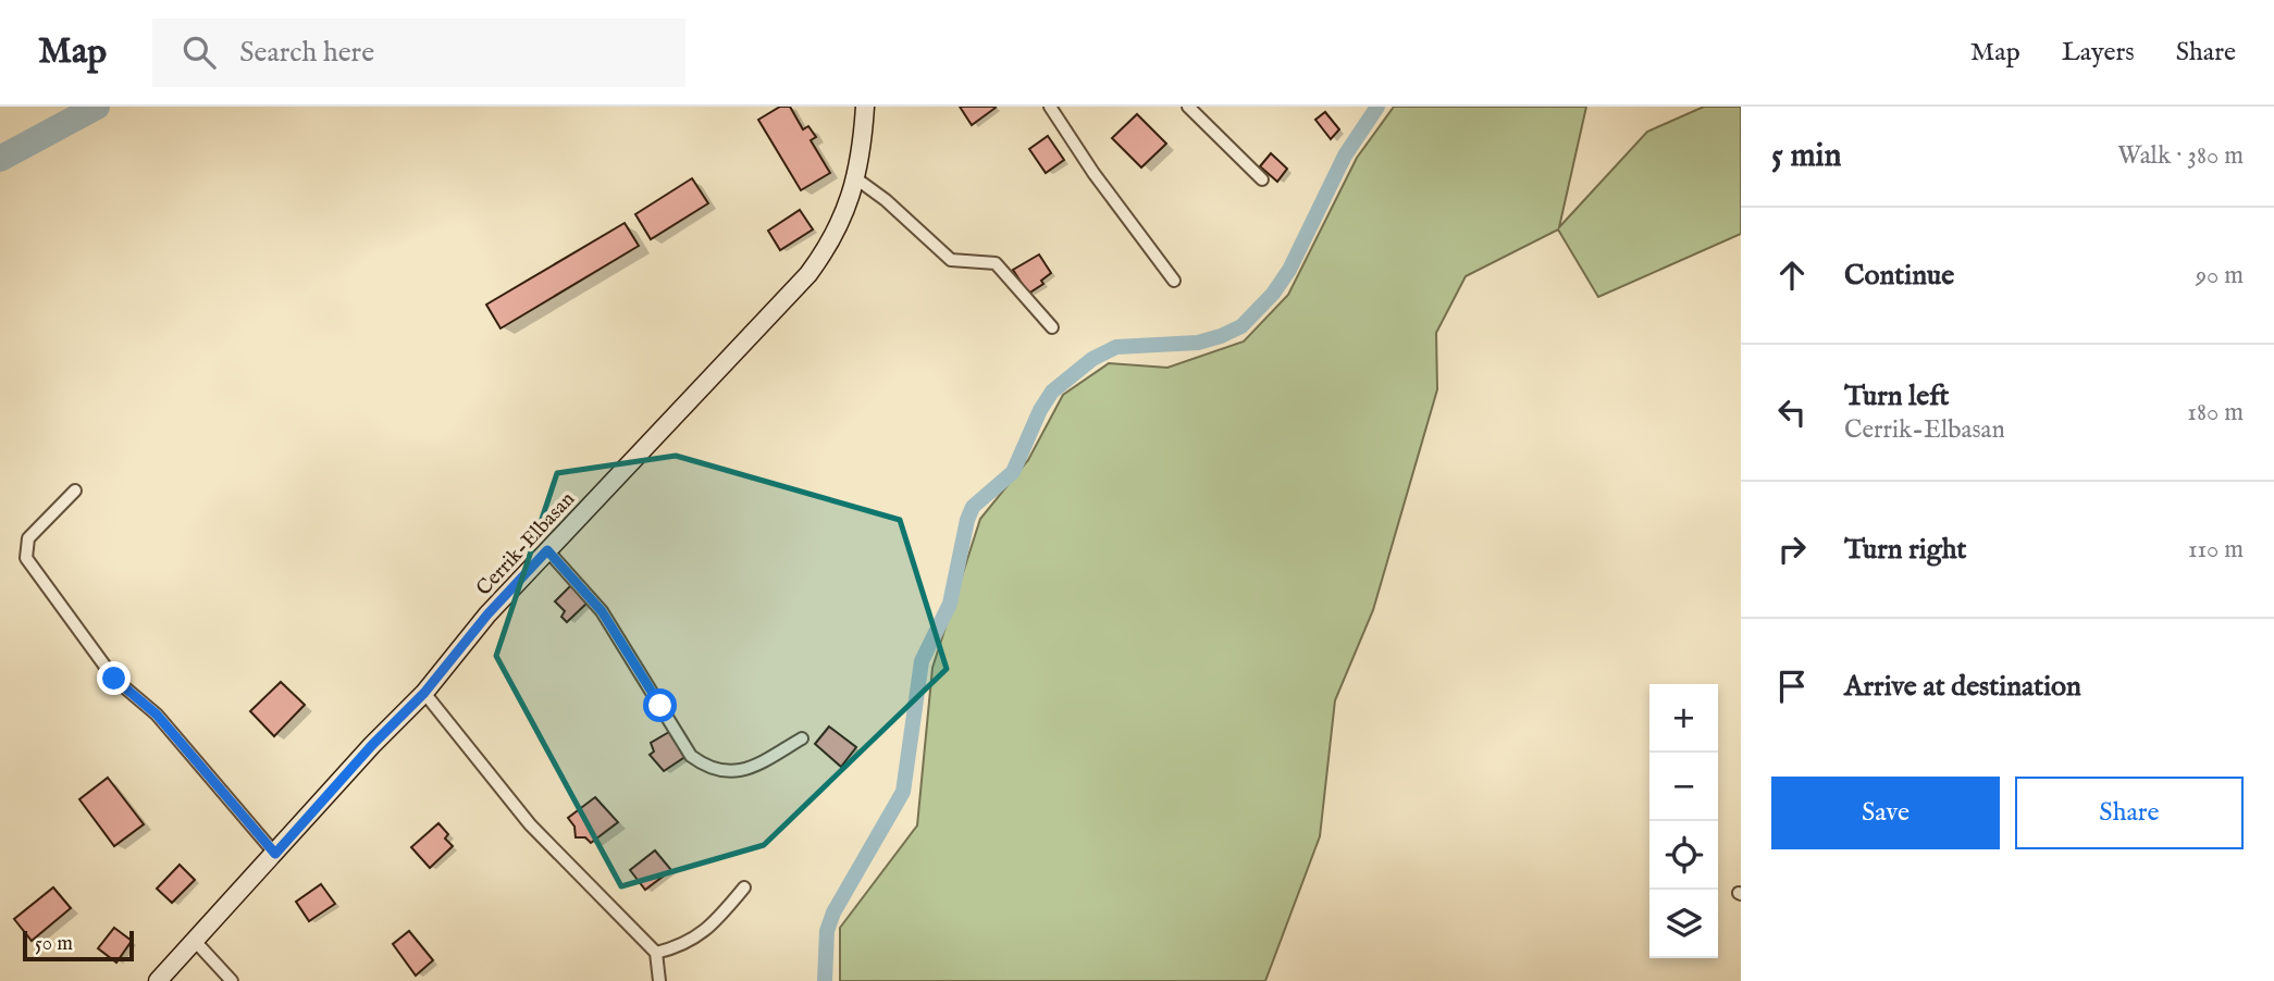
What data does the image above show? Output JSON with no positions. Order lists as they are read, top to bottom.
{
  "streets": {
    "main road": ["Cerrik-Elbasan"]
  },
  "scale_bar": "50 m",
  "page": {
    "header": "Map",
    "search": "Search here",
    "nav": ["Map", "Layers", "Share"],
    "heading": ["5 min", "Walk · 380 m"],
    "list": [
      ["Continue", "90 m"],
      ["Turn left", "Cerrik-Elbasan", "180 m"],
      ["Turn right", "110 m"],
      "Arrive at destination"
    ],
    "map_buttons": ["+", "−"],
    "buttons": ["Save", "Share"],
    "scale": "50 m"
  }
}
